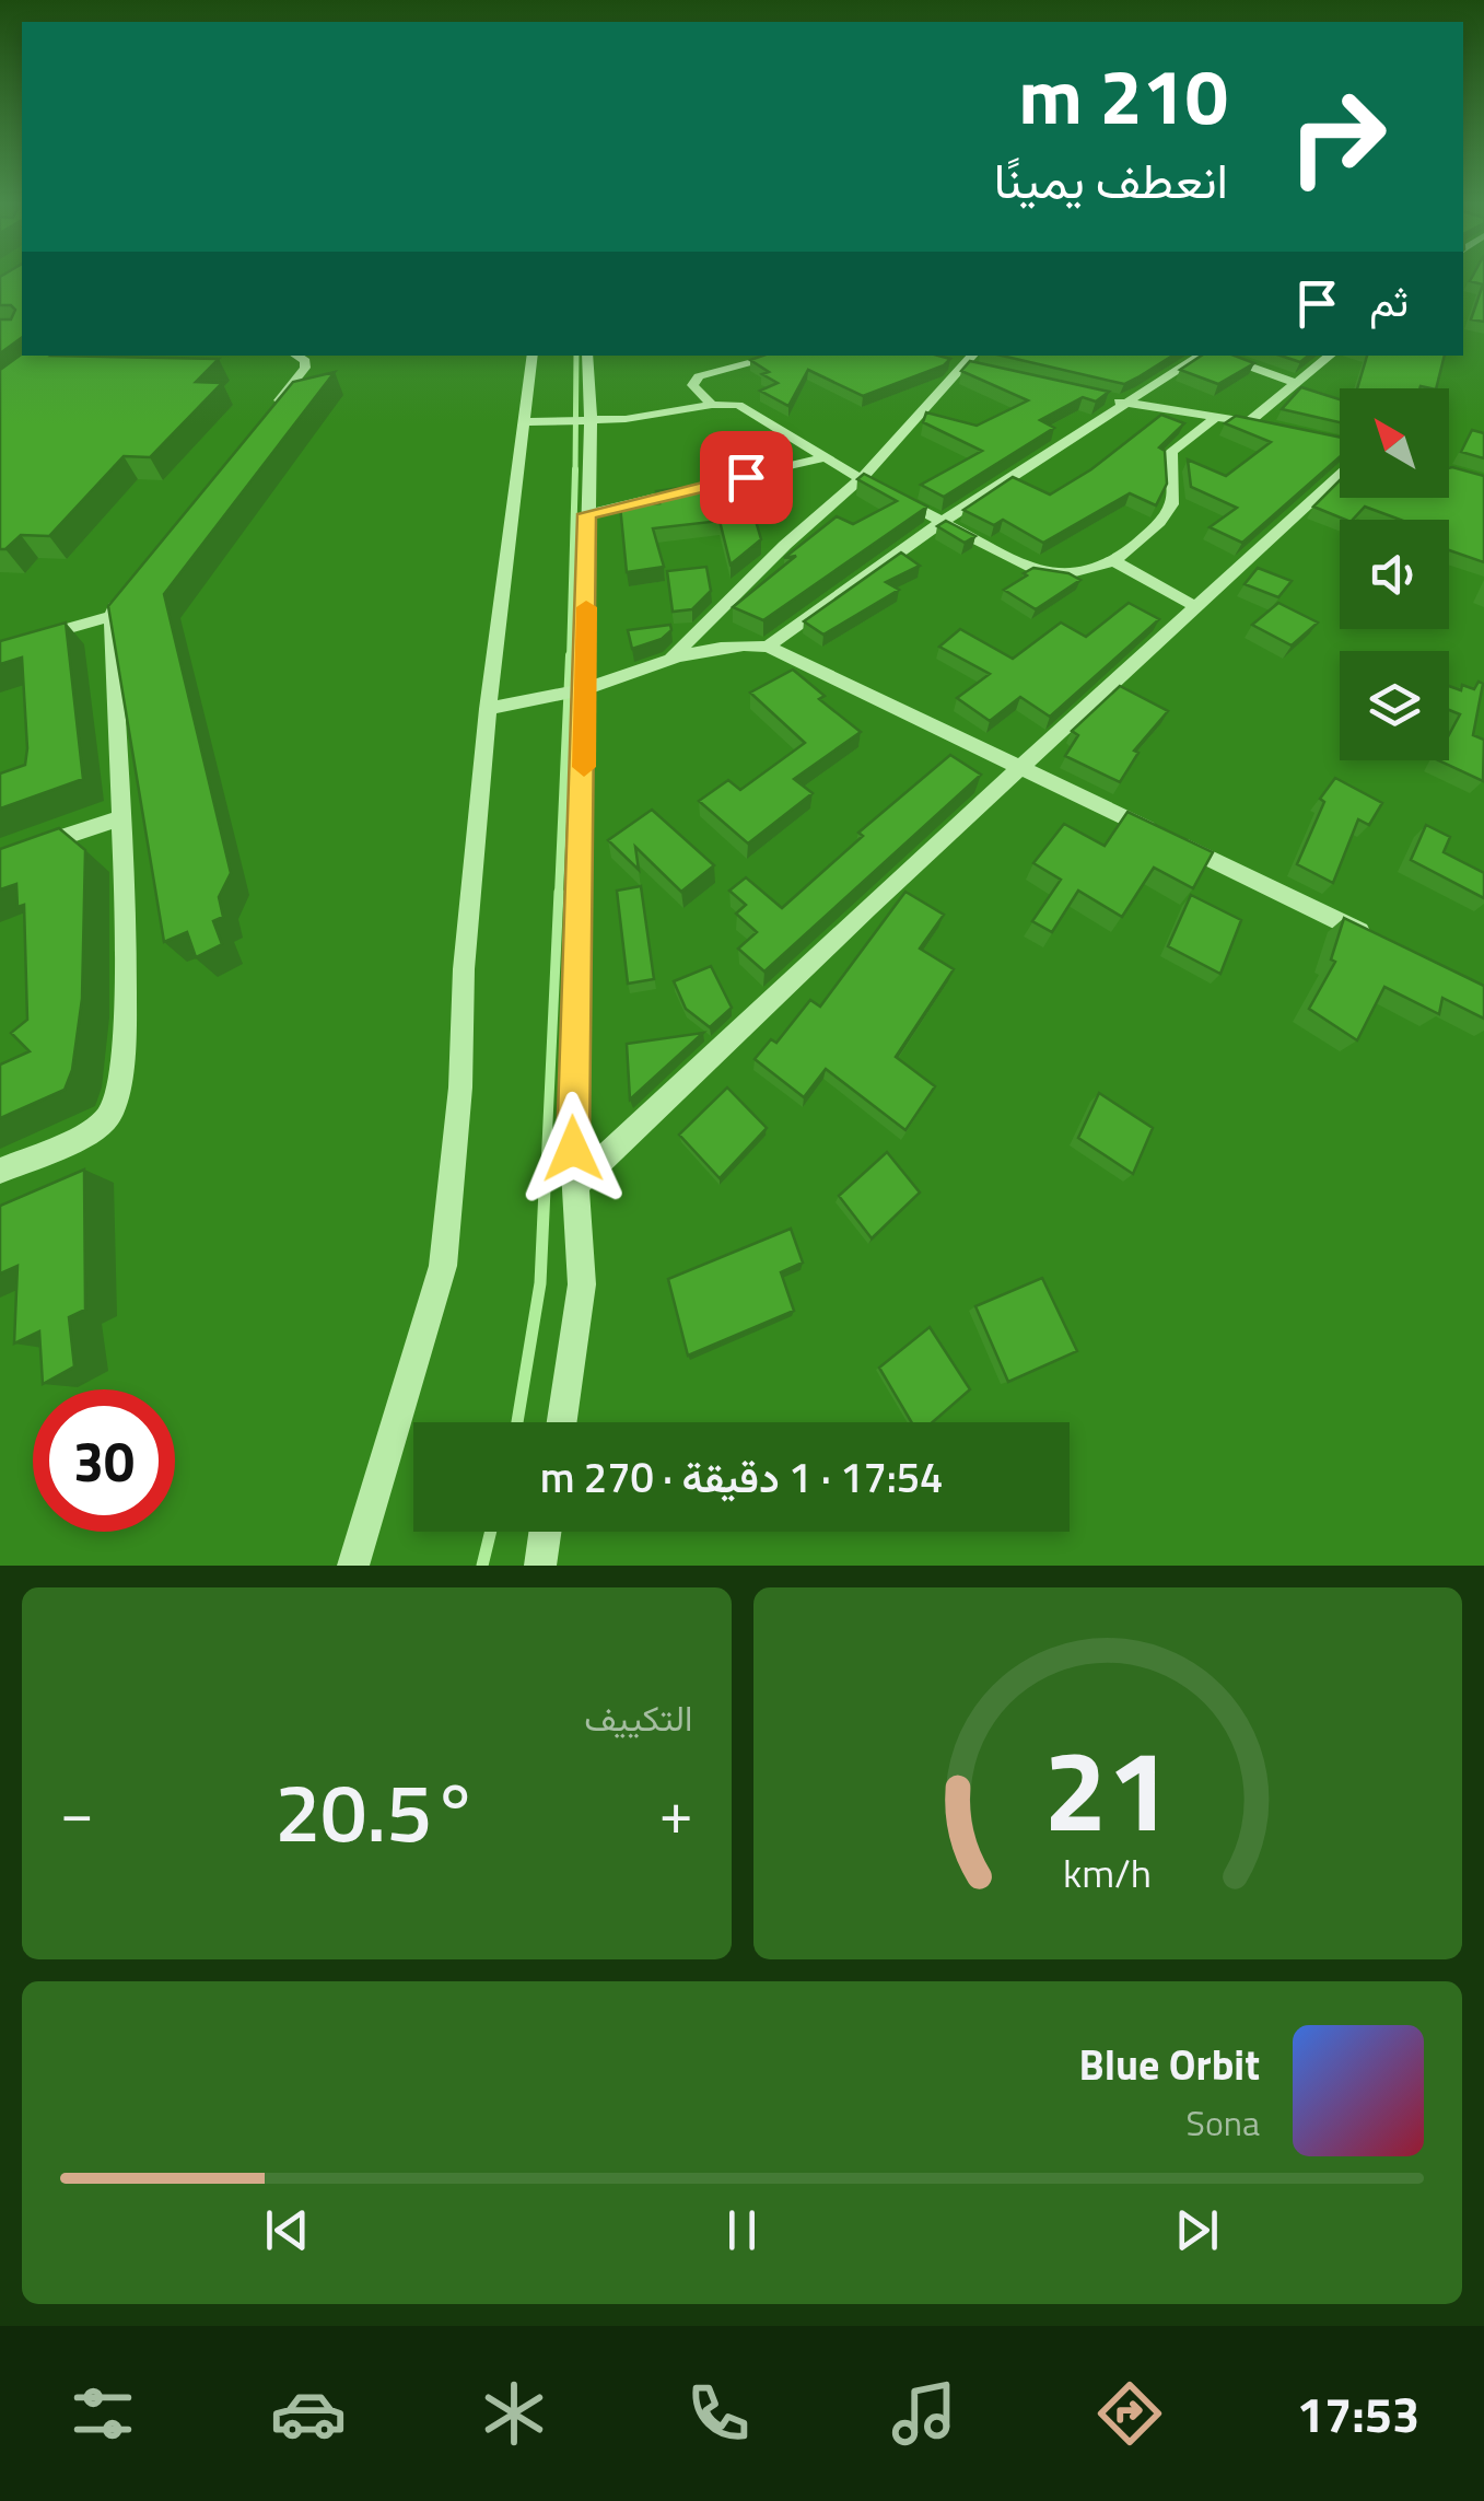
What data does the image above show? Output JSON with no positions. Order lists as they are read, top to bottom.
{
  "north": "top left",
  "page": {
    "turn": ["210 m", "انعطف يمينًا"],
    "then": "ثم",
    "limit": "30",
    "trip": "17:54 · 1 دقيقة · 270 m",
    "tile": "التكييف",
    "heat": ["−", "20.5°", "+"],
    "song": ["Blue Orbit", "Sona"],
    "tabs": "17:53",
    "gauge": ["21", "km/h"]
  }
}
